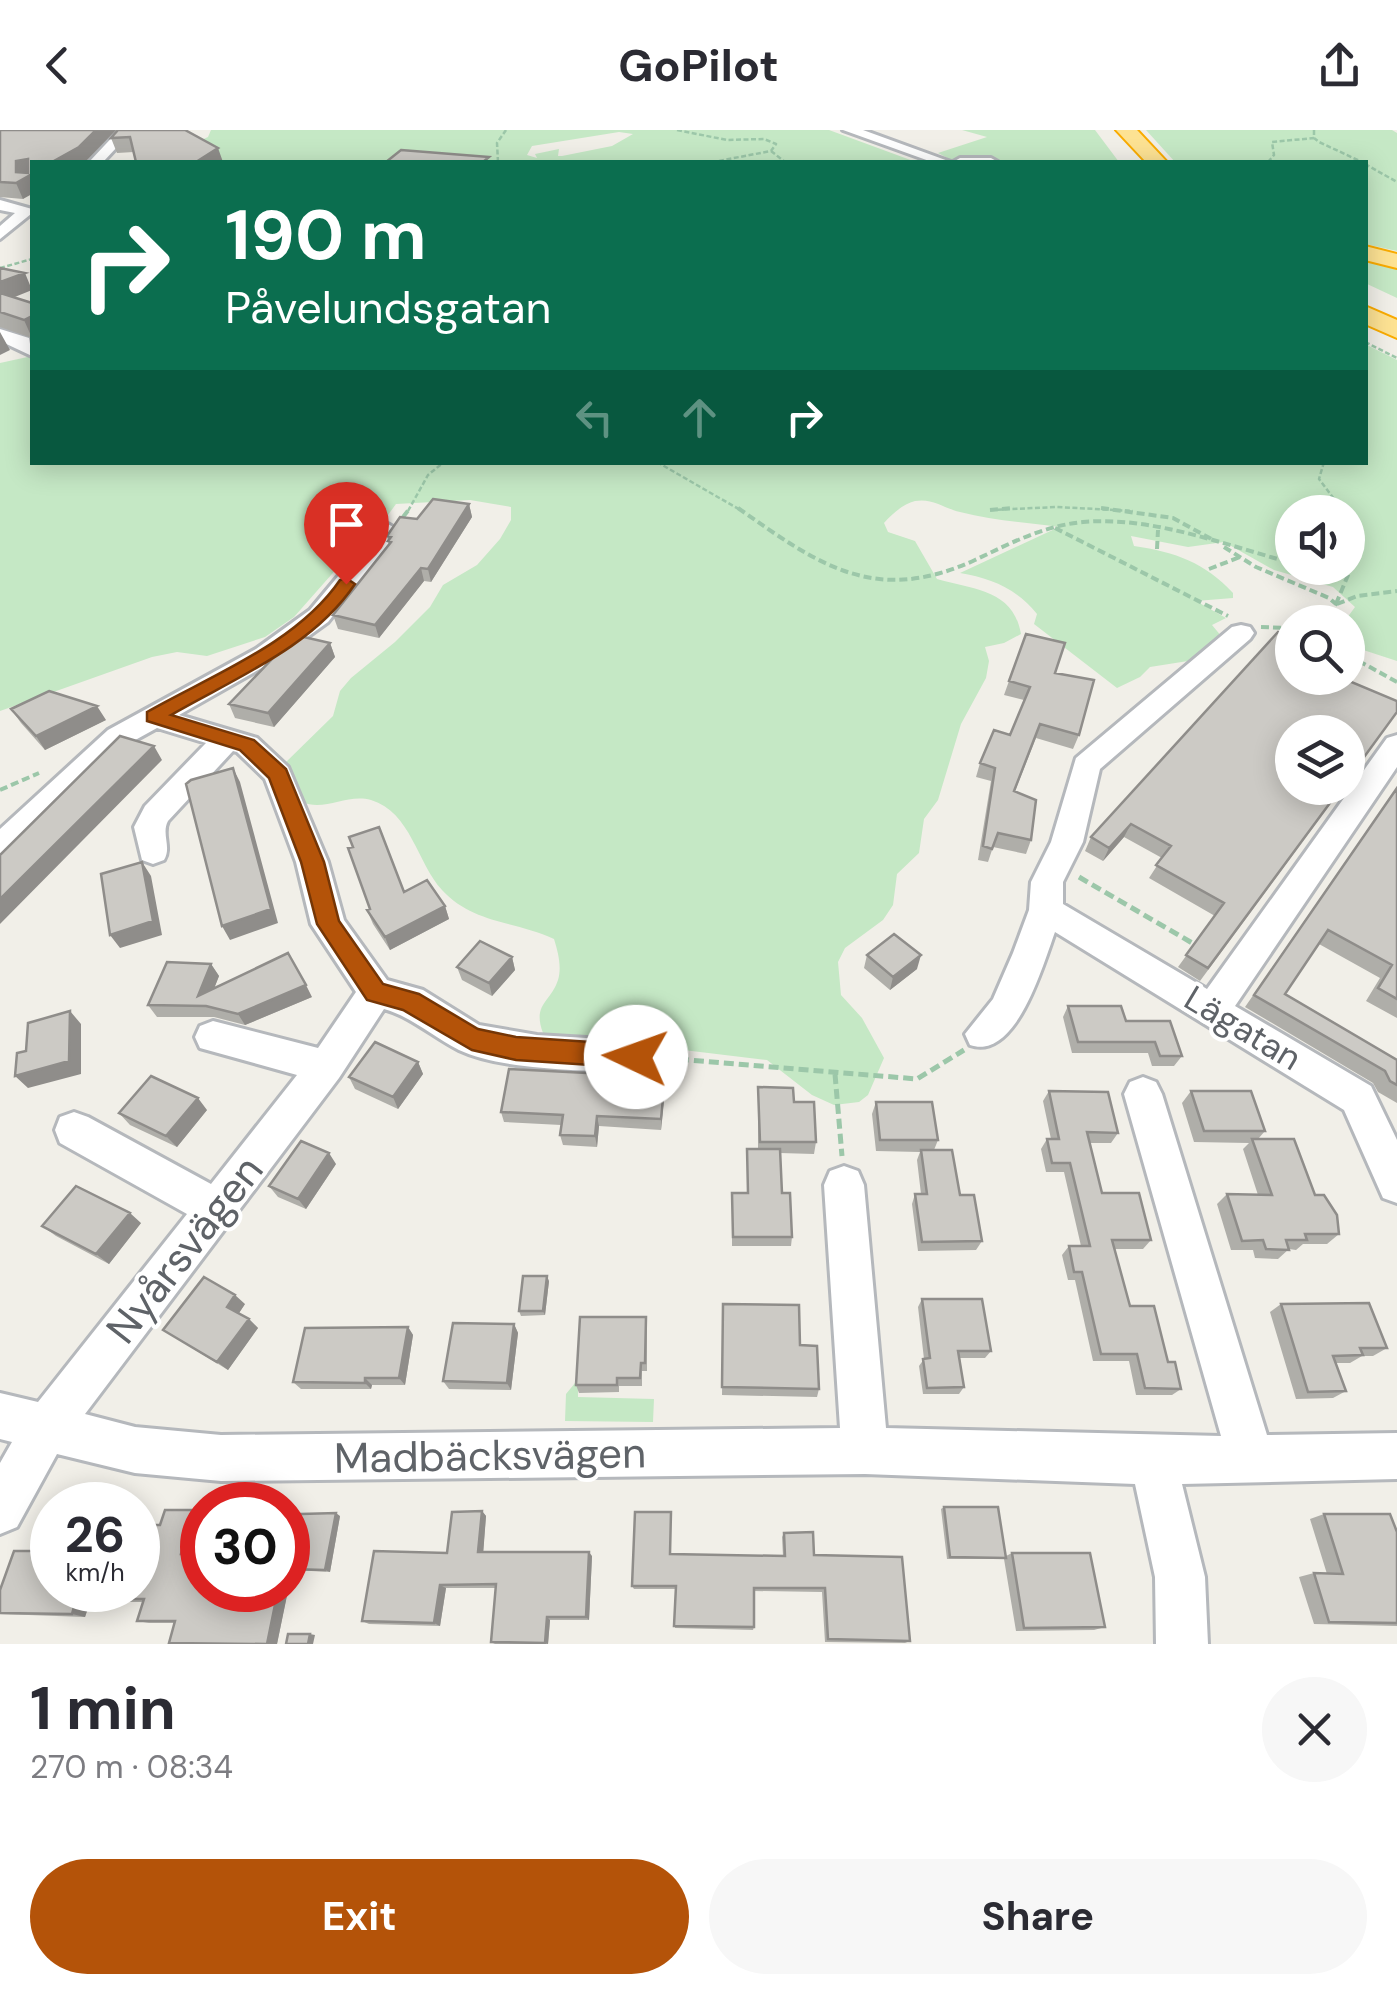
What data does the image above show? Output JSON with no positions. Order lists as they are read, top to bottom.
{
  "streets": {
    "street": ["Lägatan", "Nyårsvägen", "Madbäcksvägen"]
  },
  "crossings": [
    ["Nyårsvägen", "Madbäcksvägen"]
  ],
  "page": {
    "header": "GoPilot",
    "turn": ["190 m", "Påvelundsgatan"],
    "speed": "26 km/h",
    "limit": "30",
    "heading": ["1 min", "270 m · 08:34"],
    "buttons": ["Exit", "Share"]
  }
}
